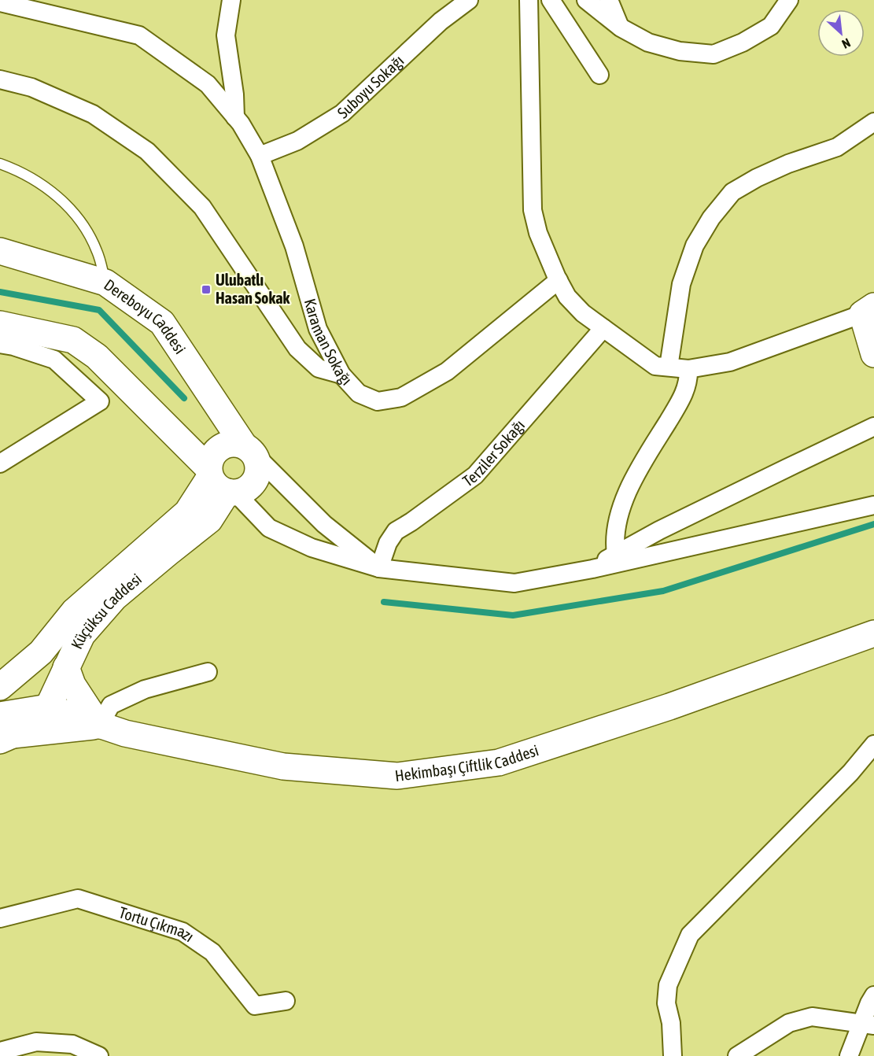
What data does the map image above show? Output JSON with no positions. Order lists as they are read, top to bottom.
{
  "streets": {
    "main road": ["Dereboyu Caddesi", "Küçüksu Caddesi", "Hekimbaşı Çiftlik Caddesi"],
    "street": [
      "Suboyu Sokağı",
      "Karaman Sokağı",
      "Terziler Sokağı",
      "Tortu Çıkmazı"
    ]
  },
  "crossings": [
    ["Suboyu Sokağı", "Karaman Sokağı"],
    ["Dereboyu Caddesi", "Küçüksu Caddesi"],
    ["Küçüksu Caddesi", "Hekimbaşı Çiftlik Caddesi"]
  ],
  "places": {
    "transit": ["Ulubatlı Hasan Sokak"]
  },
  "north": "bottom right"
}
